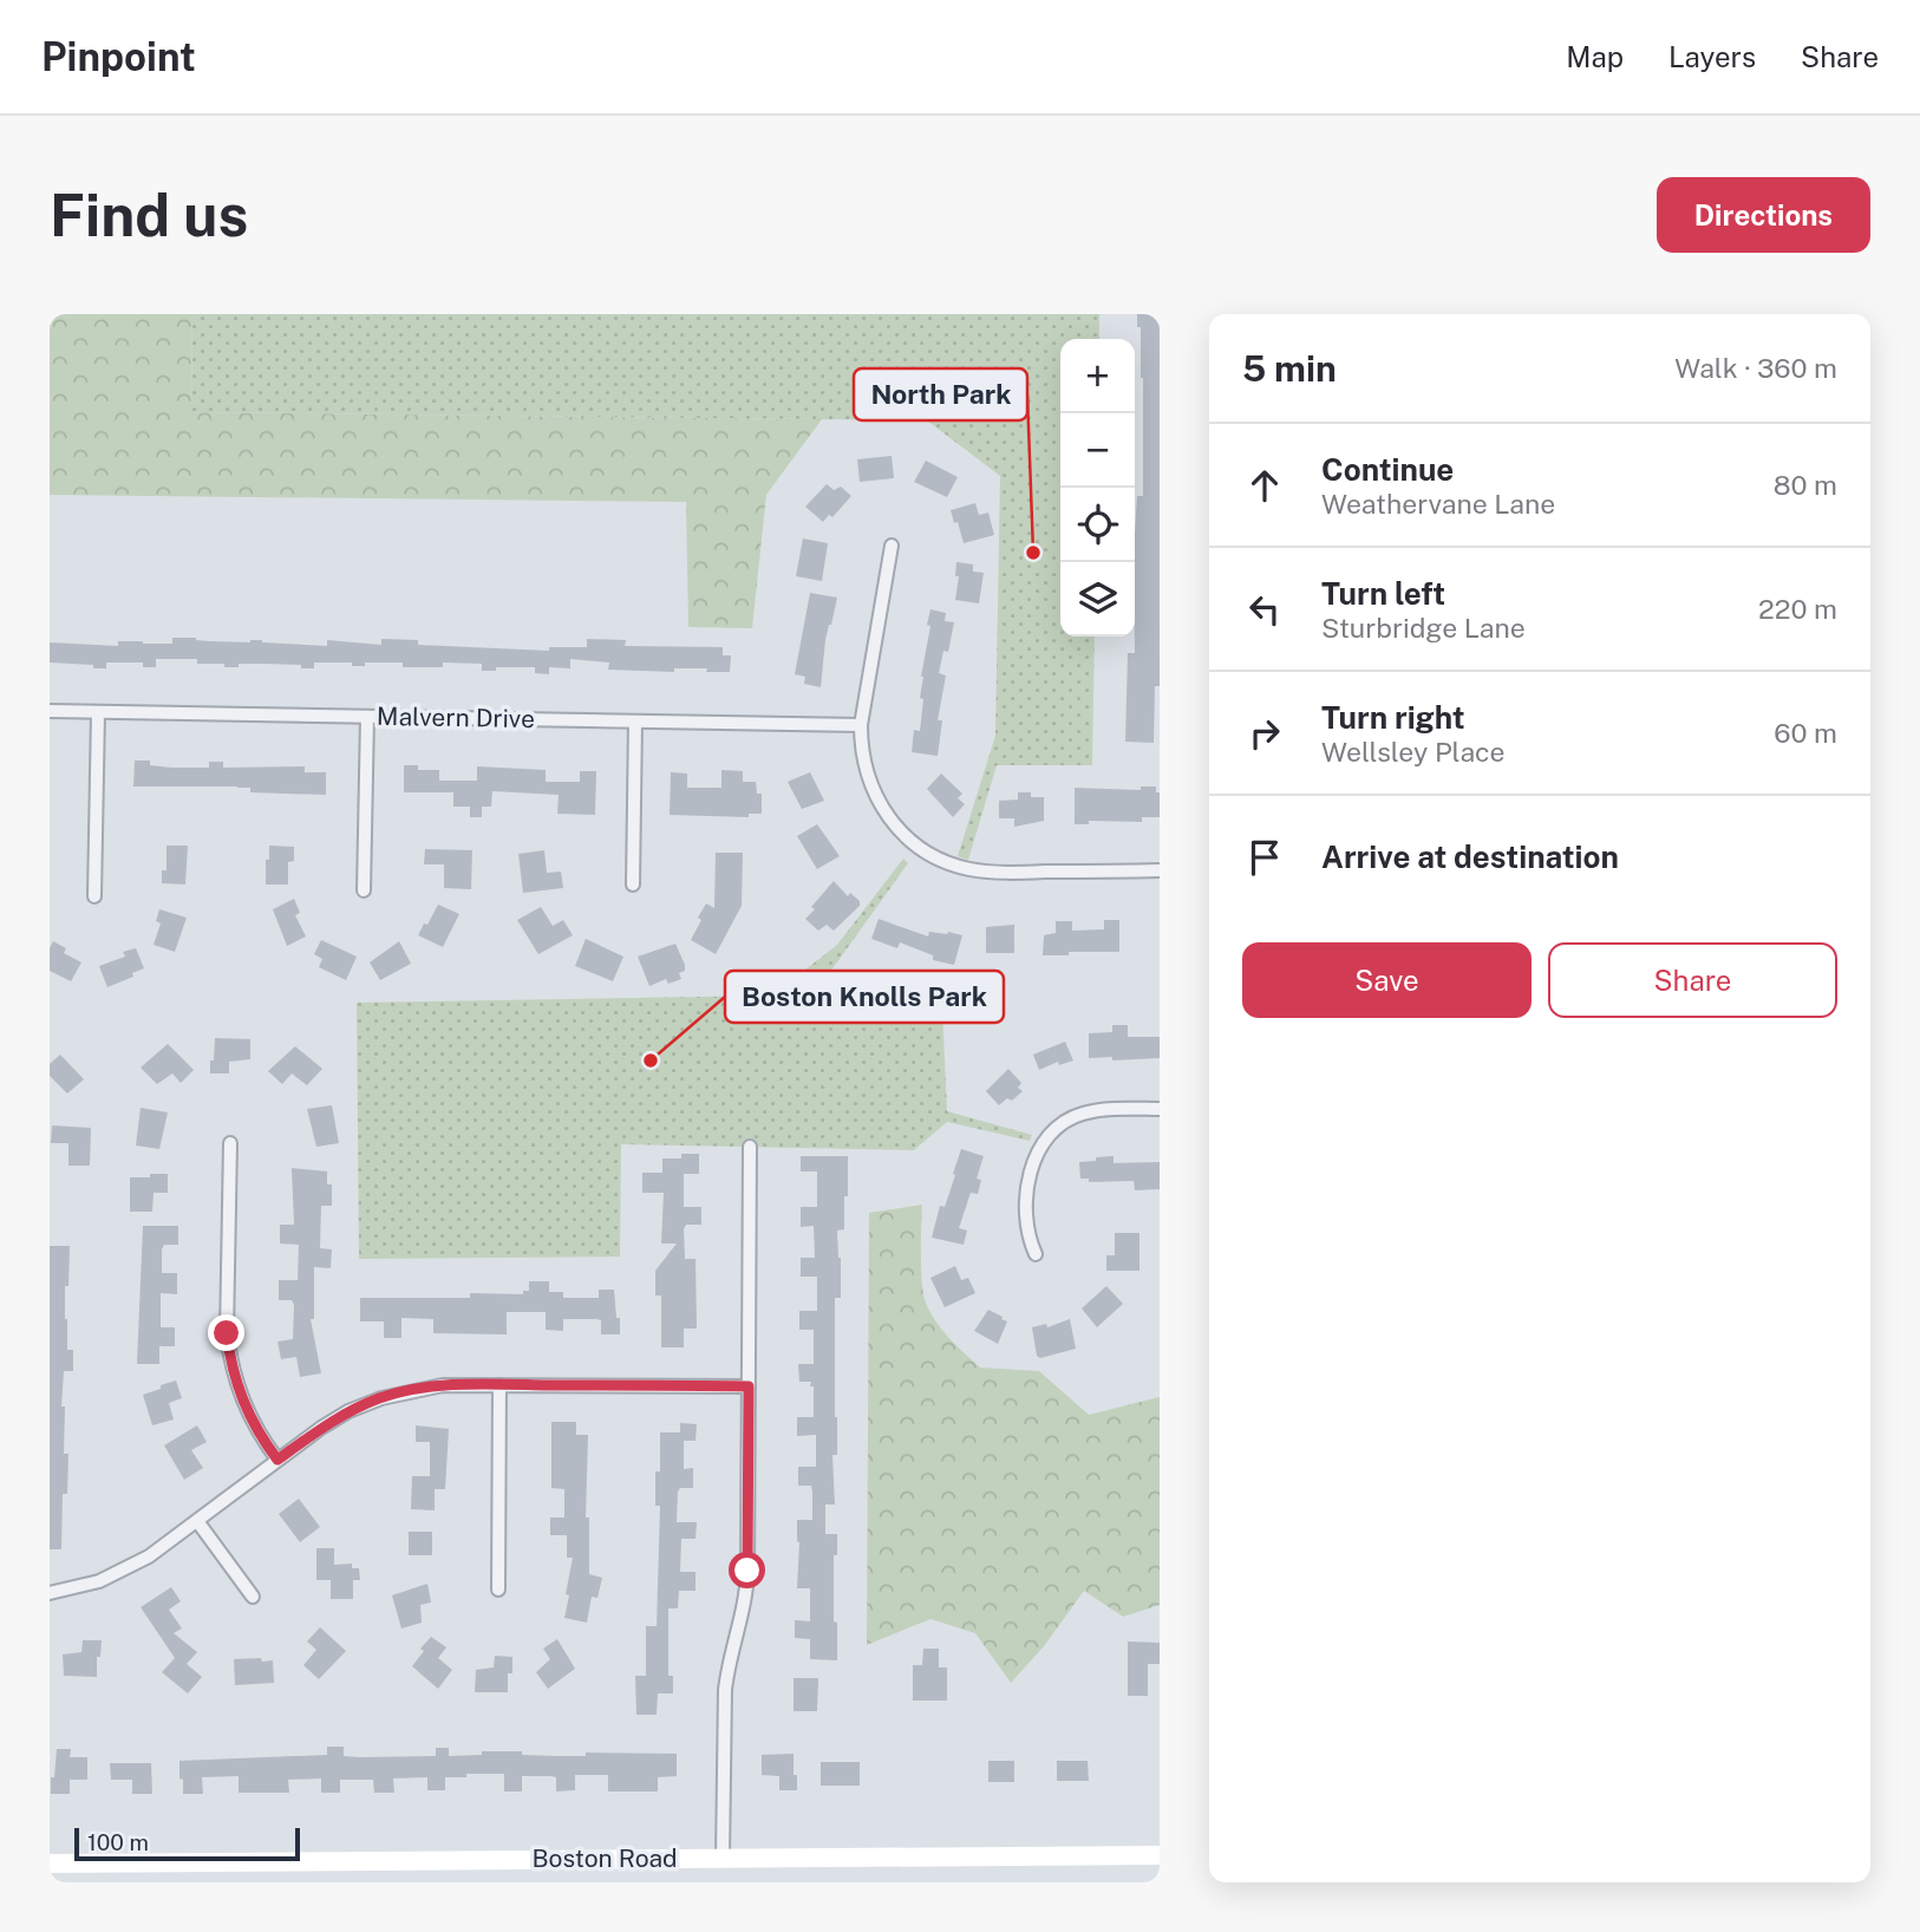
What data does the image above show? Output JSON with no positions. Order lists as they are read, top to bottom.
{
  "streets": {
    "street": ["Malvern Drive", "Boston Road"]
  },
  "places": ["North Park", "Boston Knolls Park"],
  "scale_bar": "100 m",
  "page": {
    "header": "Pinpoint",
    "nav": ["Map", "Layers", "Share"],
    "buttons": [
      "Directions",
      ["Save", "Share"]
    ],
    "title": "Find us",
    "heading": ["5 min", "Walk · 360 m"],
    "map_buttons": ["+", "−"],
    "list": [
      ["Continue", "Weathervane Lane", "80 m"],
      ["Turn left", "Sturbridge Lane", "220 m"],
      ["Turn right", "Wellsley Place", "60 m"],
      "Arrive at destination"
    ],
    "scale": "100 m"
  }
}
